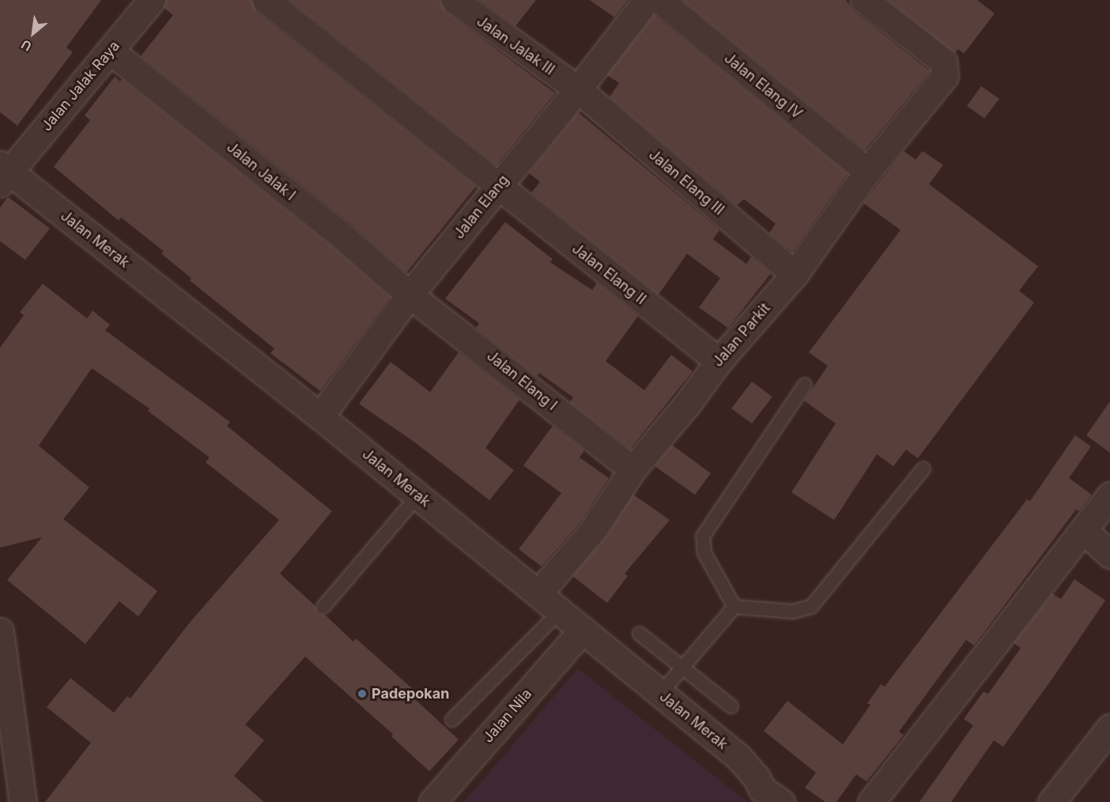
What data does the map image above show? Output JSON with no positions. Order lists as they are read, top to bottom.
{
  "streets": {
    "street": [
      "Jalan Jalak III",
      "Jalan Jalak Raya",
      "Jalan Elang IV",
      "Jalan Jalak I",
      "Jalan Elang III",
      "Jalan Elang",
      "Jalan Merak",
      "Jalan Elang II",
      "Jalan Parkit",
      "Jalan Elang I",
      "Jalan Nila"
    ]
  },
  "crossings": [
    ["Jalan Jalak III", "Jalan Elang III"],
    ["Jalan Jalak III", "Jalan Elang"],
    ["Jalan Jalak Raya", "Jalan Jalak I"],
    ["Jalan Jalak Raya", "Jalan Merak"],
    ["Jalan Elang IV", "Jalan Parkit"],
    ["Jalan Jalak I", "Jalan Elang"],
    ["Jalan Jalak I", "Jalan Elang I"],
    ["Jalan Elang III", "Jalan Elang"],
    ["Jalan Elang III", "Jalan Parkit"],
    ["Jalan Elang", "Jalan Merak"],
    ["Jalan Elang", "Jalan Elang II"],
    ["Jalan Elang", "Jalan Elang I"],
    ["Jalan Merak", "Jalan Parkit"],
    ["Jalan Merak", "Jalan Nila"],
    ["Jalan Elang II", "Jalan Parkit"],
    ["Jalan Parkit", "Jalan Elang I"]
  ],
  "places": ["Padepokan"],
  "north": "bottom left"
}
